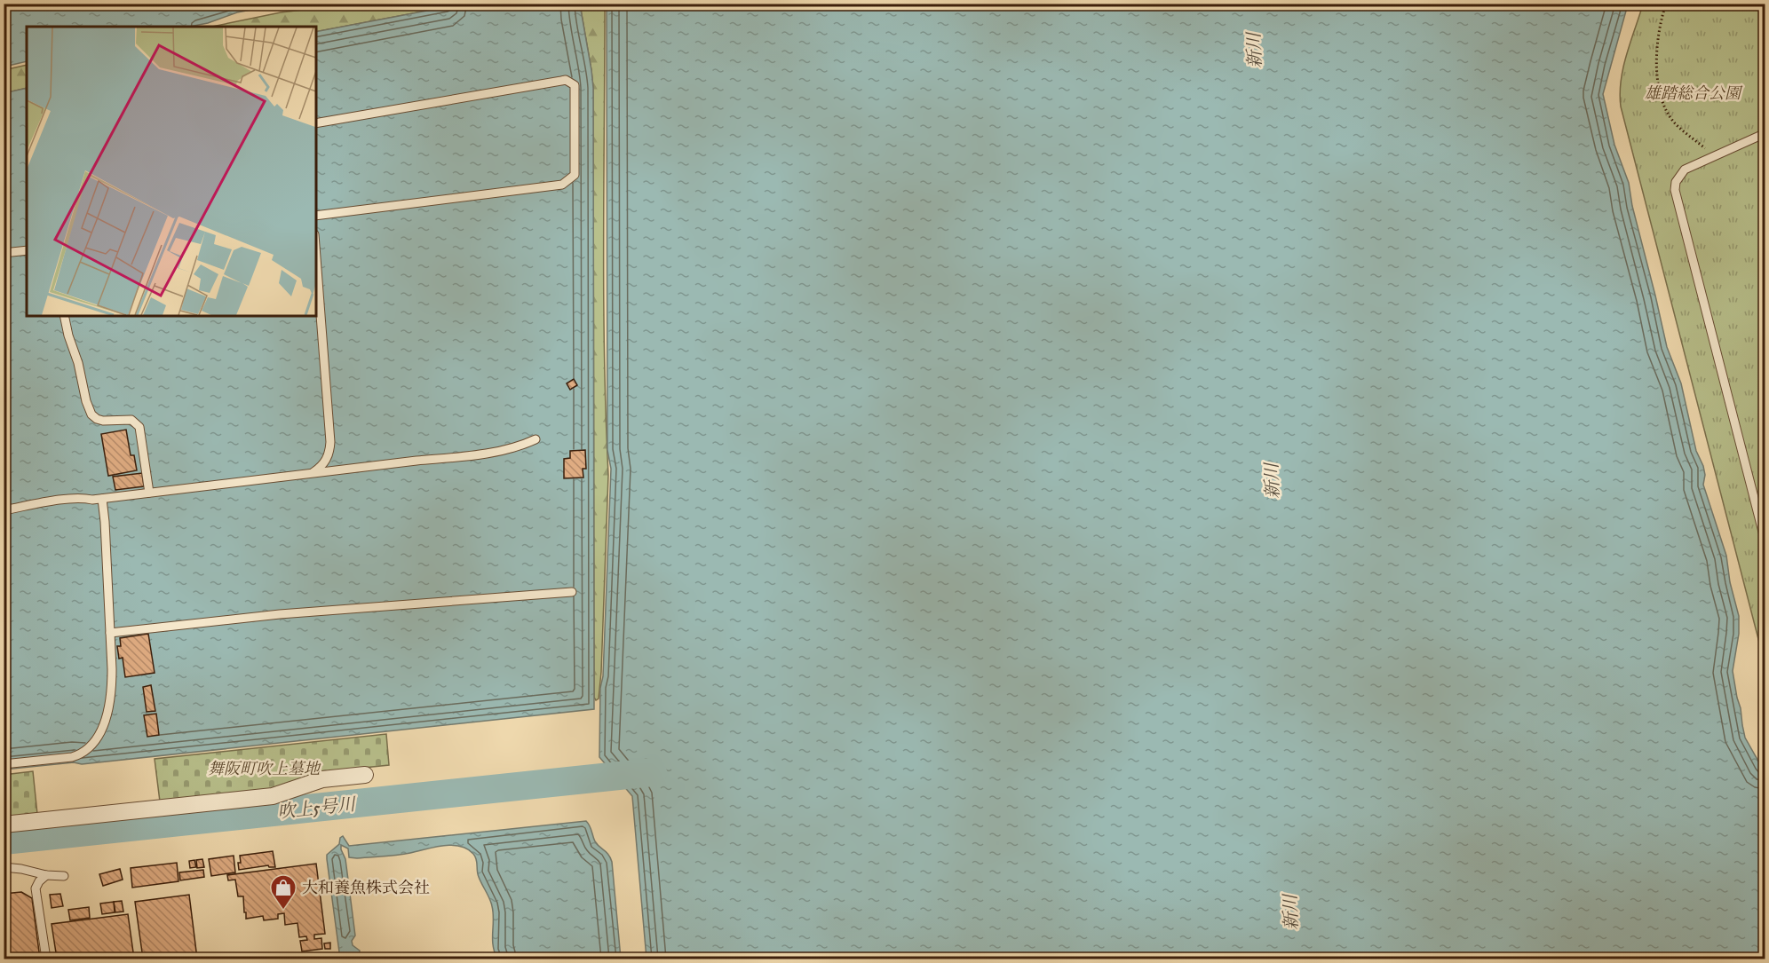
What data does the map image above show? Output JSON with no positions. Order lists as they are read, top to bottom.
{
  "water": ["新川", "吹上5号川"],
  "parks": ["雄踏総合公園", "舞阪町吹上墓地"],
  "places": {
    "shop": ["大和養魚株式会社"]
  }
}
